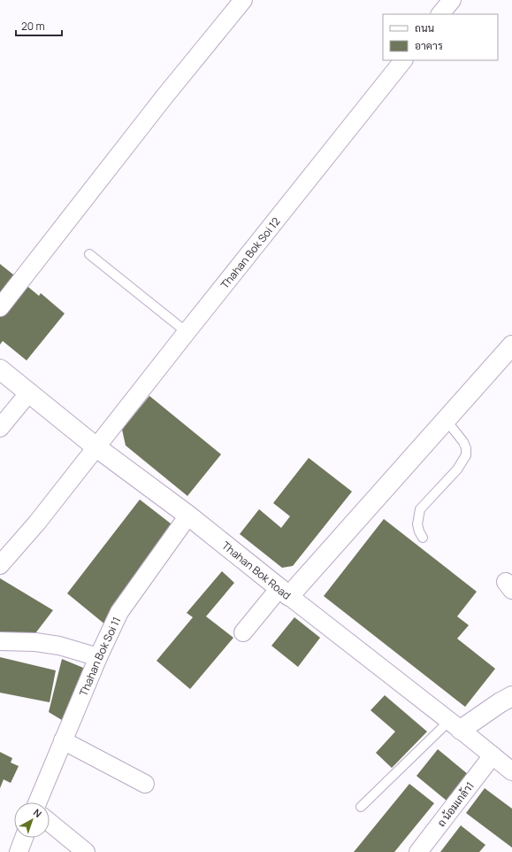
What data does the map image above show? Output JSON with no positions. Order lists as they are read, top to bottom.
{
  "streets": {
    "main road": ["Thahan Bok Road"],
    "street": ["Thahan Bok Soi 12", "Thahan Bok Soi 11", "ถ น้อมเกล้า1"]
  },
  "crossings": [
    ["Thahan Bok Soi 12", "Thahan Bok Road"],
    ["Thahan Bok Road", "Thahan Bok Soi 11"],
    ["Thahan Bok Road", "ถ น้อมเกล้า1"]
  ],
  "legend": ["ถนน", "อาคาร"],
  "scale_bar": "20 m",
  "north": "top right"
}
